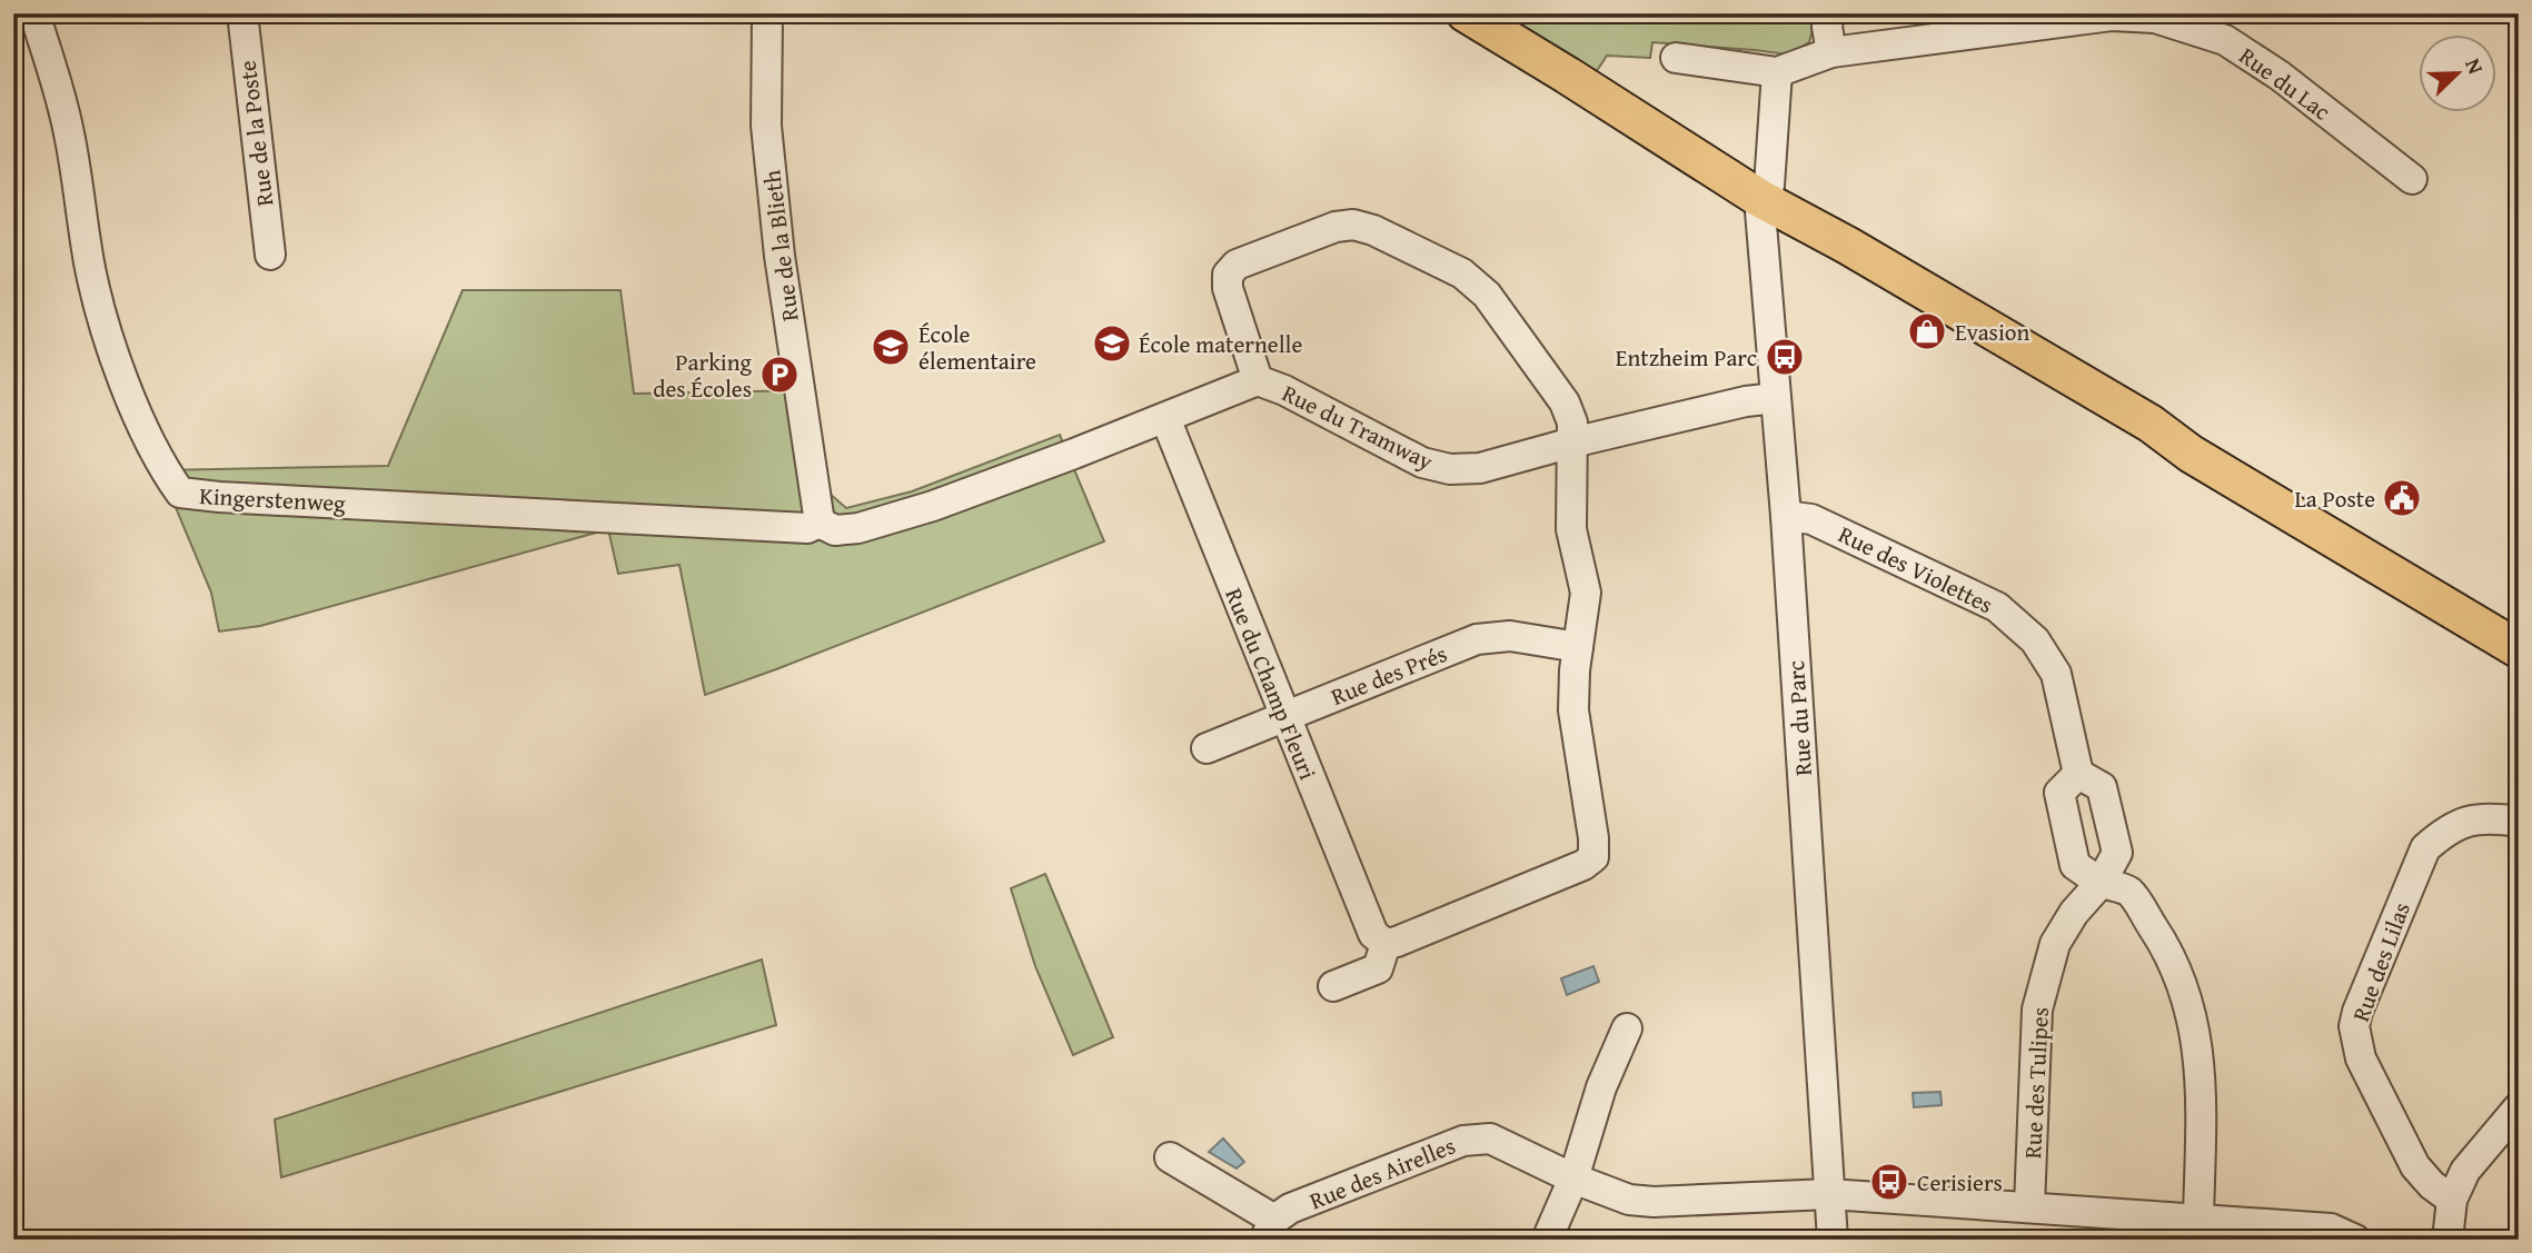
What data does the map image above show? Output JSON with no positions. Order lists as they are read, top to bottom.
{
  "streets": {
    "street": [
      "Rue du Lac",
      "Rue de la Poste",
      "Rue de la Blieth",
      "Rue du Tramway",
      "Kingerstenweg",
      "Rue des Violettes",
      "Rue des Prés",
      "Rue du Champ Fleuri",
      "Rue du Parc",
      "Rue des Lilas",
      "Rue des Tulipes",
      "Rue des Airelles"
    ]
  },
  "crossings": [
    ["Rue de la Blieth", "Rue du Tramway"],
    ["Rue de la Blieth", "Kingerstenweg"],
    ["Rue du Tramway", "Kingerstenweg"],
    ["Rue du Tramway", "Rue du Champ Fleuri"],
    ["Rue du Tramway", "Rue du Parc"],
    ["Rue des Violettes", "Rue du Parc"],
    ["Rue des Prés", "Rue du Champ Fleuri"],
    ["Rue du Parc", "Rue des Airelles"],
    ["Rue des Tulipes", "Rue des Airelles"]
  ],
  "places": {
    "shop": ["Evasion"],
    "school or university": ["École maternelle", "École élementaire"],
    "bus stop": ["Entzheim Parc", "Cerisiers"],
    "parking": ["Parking des Écoles"],
    "public building": ["La Poste"]
  },
  "north": "top right"
}
